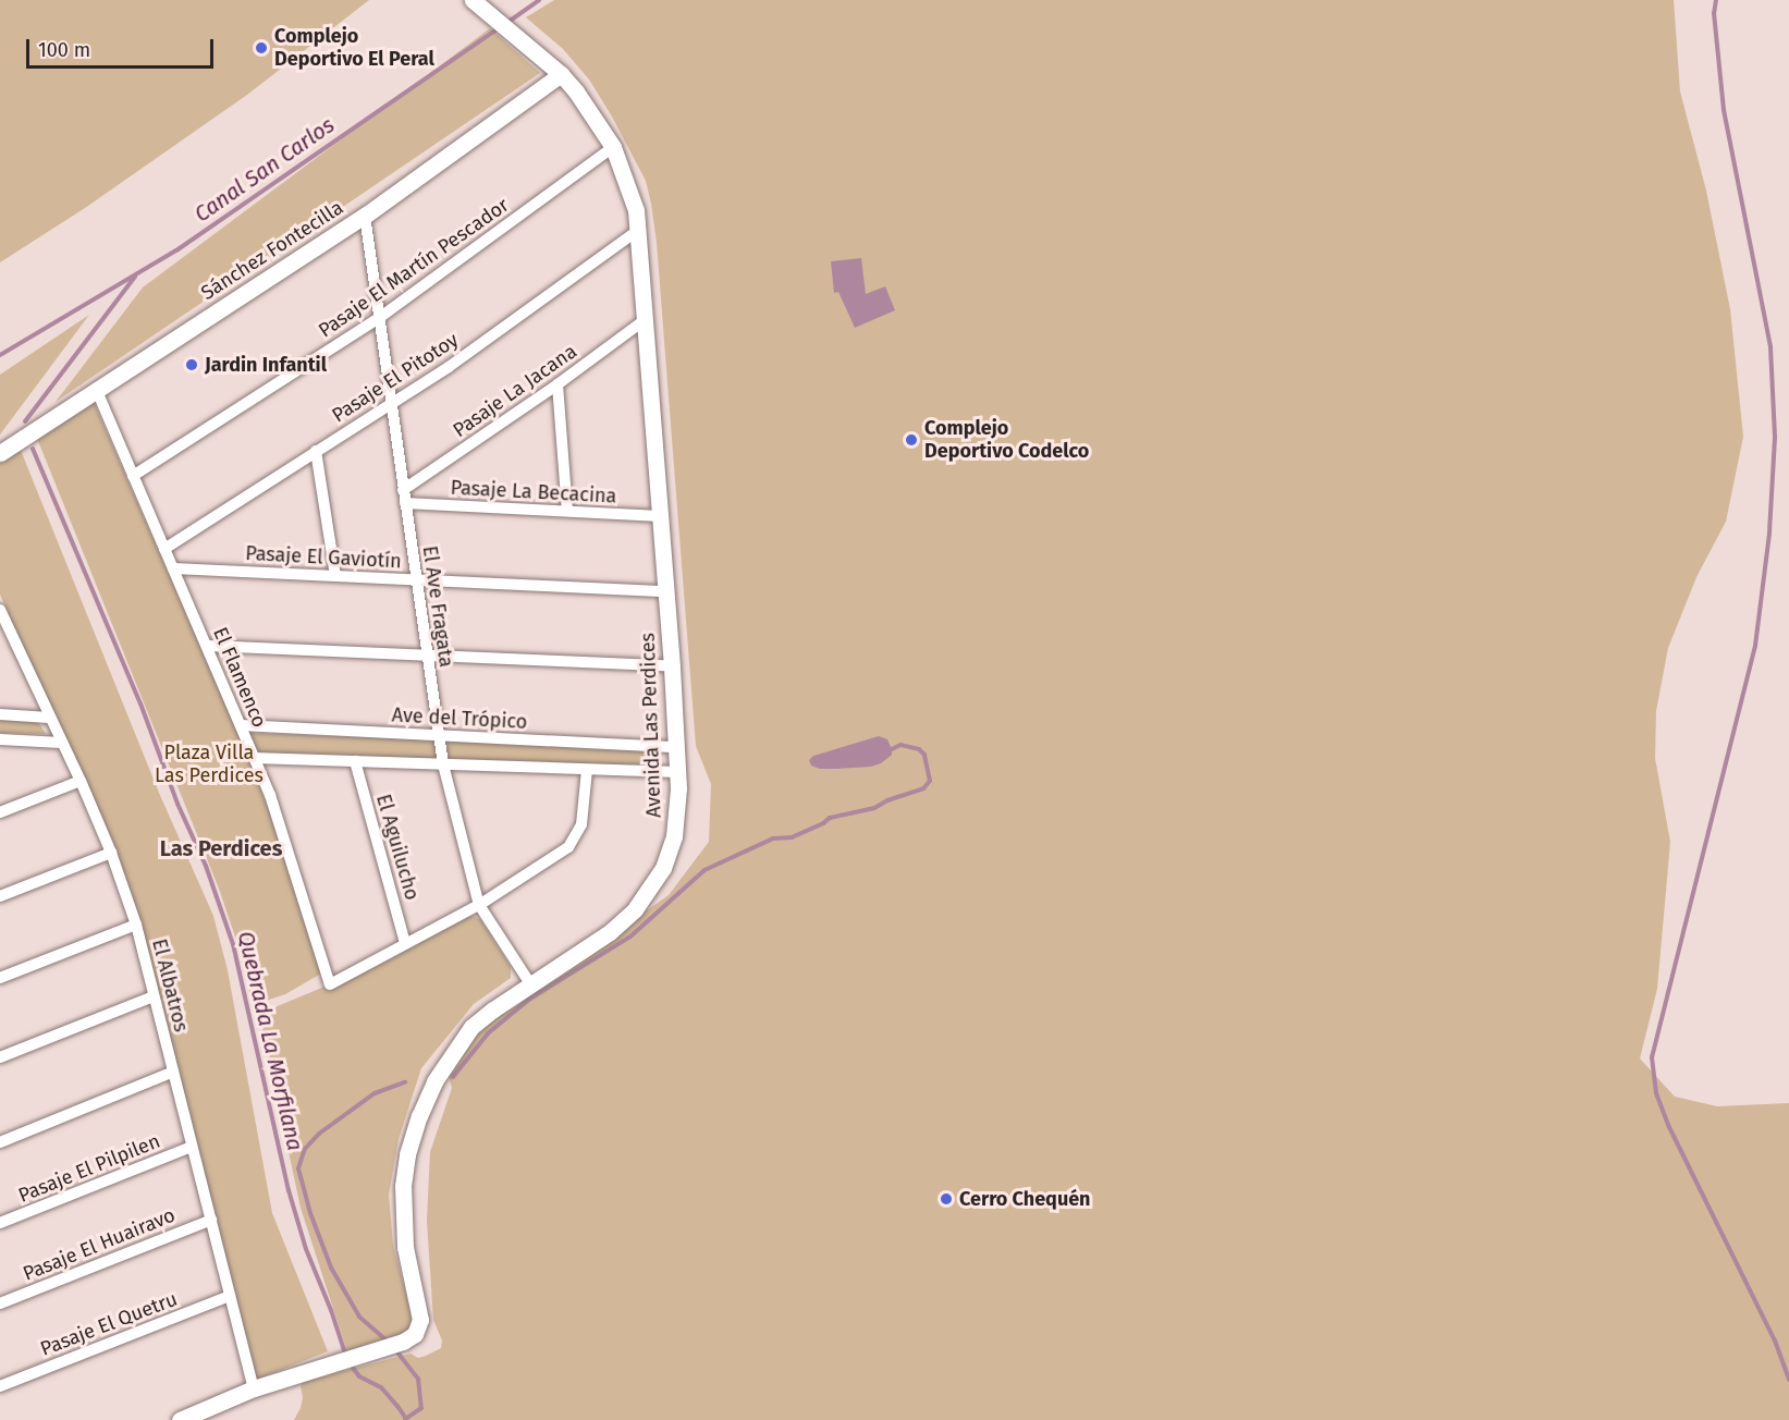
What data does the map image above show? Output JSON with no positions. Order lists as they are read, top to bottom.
{
  "streets": {
    "street": [
      "Sánchez Fontecilla",
      "Pasaje El Martín Pescador",
      "Pasaje El Pitotoy",
      "Pasaje La Jacana",
      "Pasaje La Becacina",
      "Pasaje El Gaviotín",
      "El Ave Fragata",
      "El Flamenco",
      "Ave del Trópico",
      "Avenida Las Perdices",
      "El Aguilucho",
      "El Albatros",
      "Pasaje El Pilpilen",
      "Pasaje El Huairavo",
      "Pasaje El Quetru"
    ]
  },
  "crossings": [
    ["Sánchez Fontecilla", "El Ave Fragata"],
    ["Sánchez Fontecilla", "El Flamenco"],
    ["Sánchez Fontecilla", "Avenida Las Perdices"],
    ["Pasaje El Martín Pescador", "El Ave Fragata"],
    ["Pasaje El Martín Pescador", "El Flamenco"],
    ["Pasaje El Martín Pescador", "Avenida Las Perdices"],
    ["Pasaje El Pitotoy", "El Ave Fragata"],
    ["Pasaje El Pitotoy", "El Flamenco"],
    ["Pasaje El Pitotoy", "Avenida Las Perdices"],
    ["Pasaje La Jacana", "El Ave Fragata"],
    ["Pasaje La Jacana", "Avenida Las Perdices"],
    ["Pasaje La Becacina", "El Ave Fragata"],
    ["Pasaje La Becacina", "Avenida Las Perdices"],
    ["Pasaje El Gaviotín", "El Ave Fragata"],
    ["Pasaje El Gaviotín", "El Flamenco"],
    ["Pasaje El Gaviotín", "Avenida Las Perdices"],
    ["El Ave Fragata", "Ave del Trópico"],
    ["El Ave Fragata", "Avenida Las Perdices"],
    ["El Flamenco", "Ave del Trópico"],
    ["El Flamenco", "El Aguilucho"],
    ["Ave del Trópico", "Avenida Las Perdices"],
    ["Avenida Las Perdices", "El Albatros"],
    ["El Albatros", "Pasaje El Pilpilen"],
    ["El Albatros", "Pasaje El Huairavo"],
    ["El Albatros", "Pasaje El Quetru"]
  ],
  "districts": ["Las Perdices"],
  "water": ["Canal San Carlos", "Quebrada La Morfilana"],
  "parks": ["Plaza Villa Las Perdices"],
  "places": [
    "Complejo Deportivo El Peral",
    "Jardin Infantil",
    "Complejo Deportivo Codelco",
    "Cerro Chequén"
  ],
  "scale_bar": "100 m"
}
